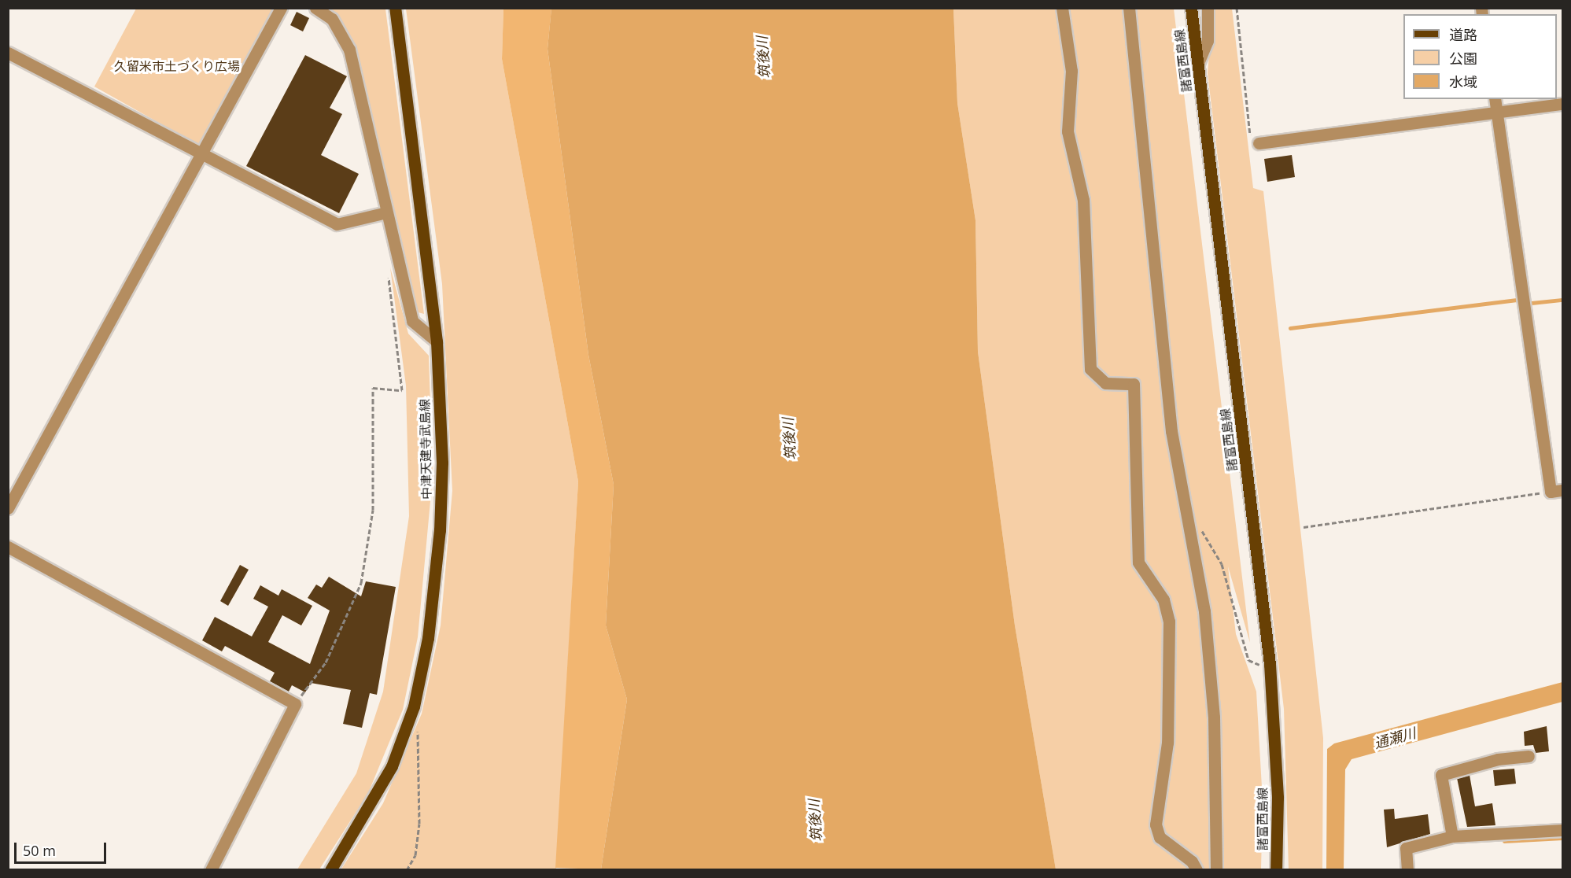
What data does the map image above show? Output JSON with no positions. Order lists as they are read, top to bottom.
{
  "streets": {
    "main road": ["諸富西島線", "中津天建寺武島線"]
  },
  "water": ["筑後川", "通瀬川"],
  "parks": ["久留米市土づくり広場"],
  "legend": ["道路", "公園", "水域"],
  "scale_bar": "50 m"
}
